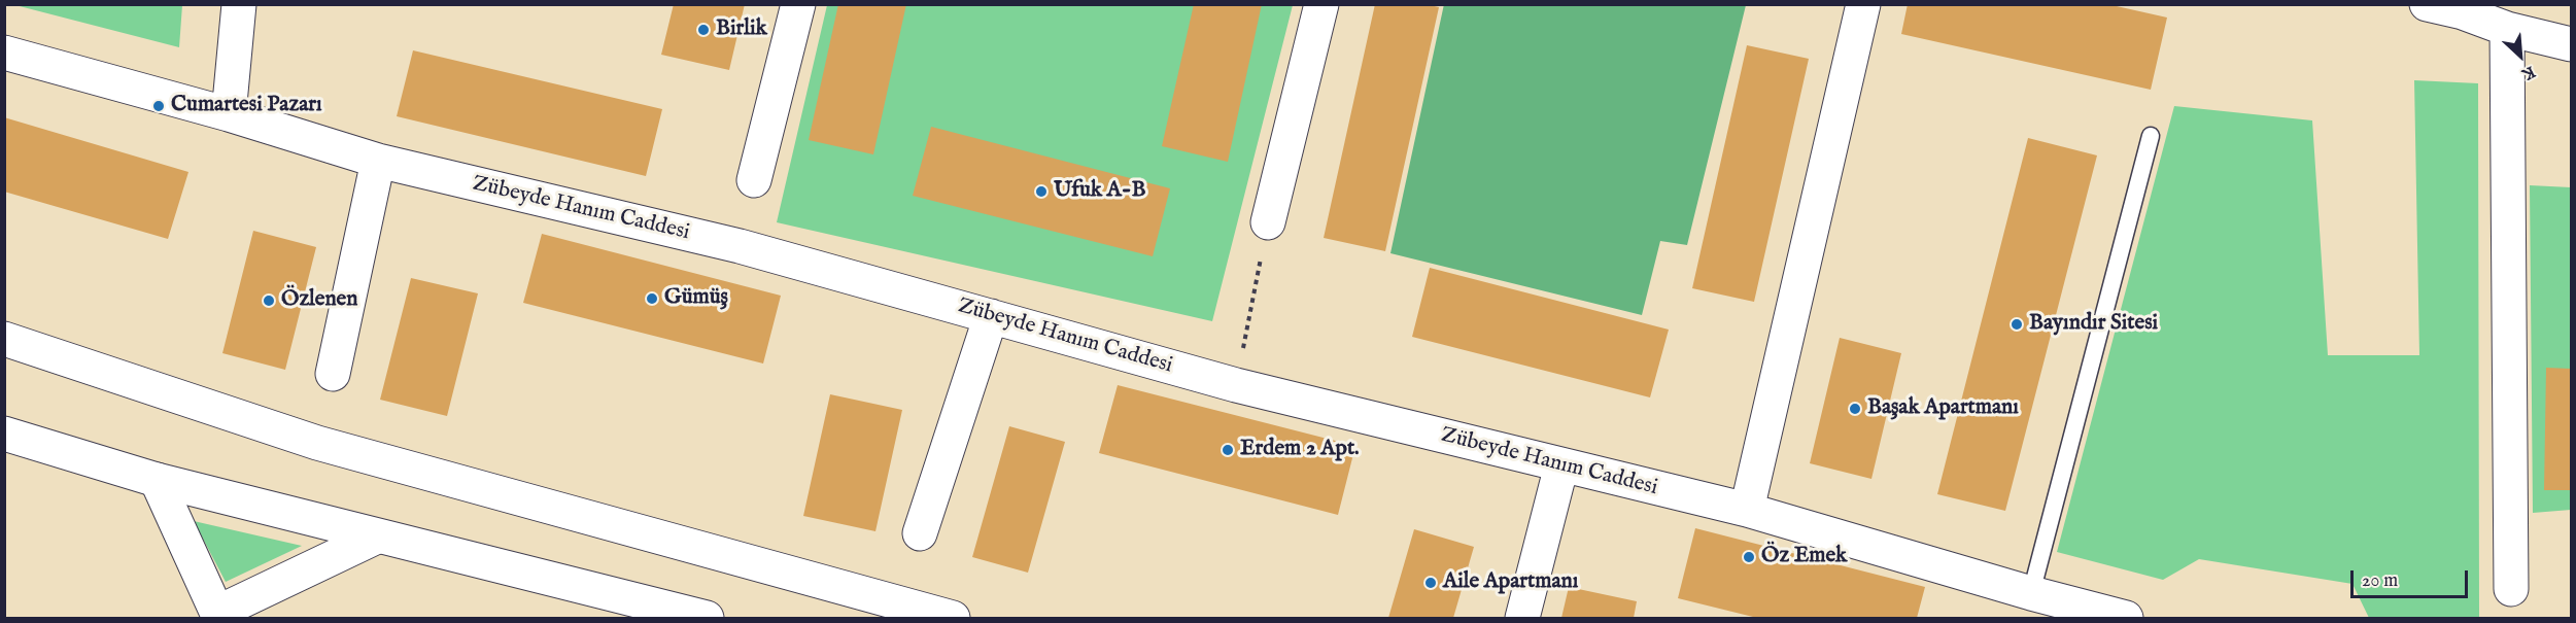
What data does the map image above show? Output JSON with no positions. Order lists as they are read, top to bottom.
{
  "streets": {
    "street": ["Zübeyde Hanım Caddesi"]
  },
  "places": [
    "Birlik",
    "Cumartesi Pazarı",
    "Ufuk A-B",
    "Gümüş",
    "Özlenen",
    "Bayındır Sitesi",
    "Başak Apartmanı",
    "Erdem 2 Apt.",
    "Öz Emek",
    "Aile Apartmanı"
  ],
  "scale_bar": "20 m",
  "north": "bottom right"
}
